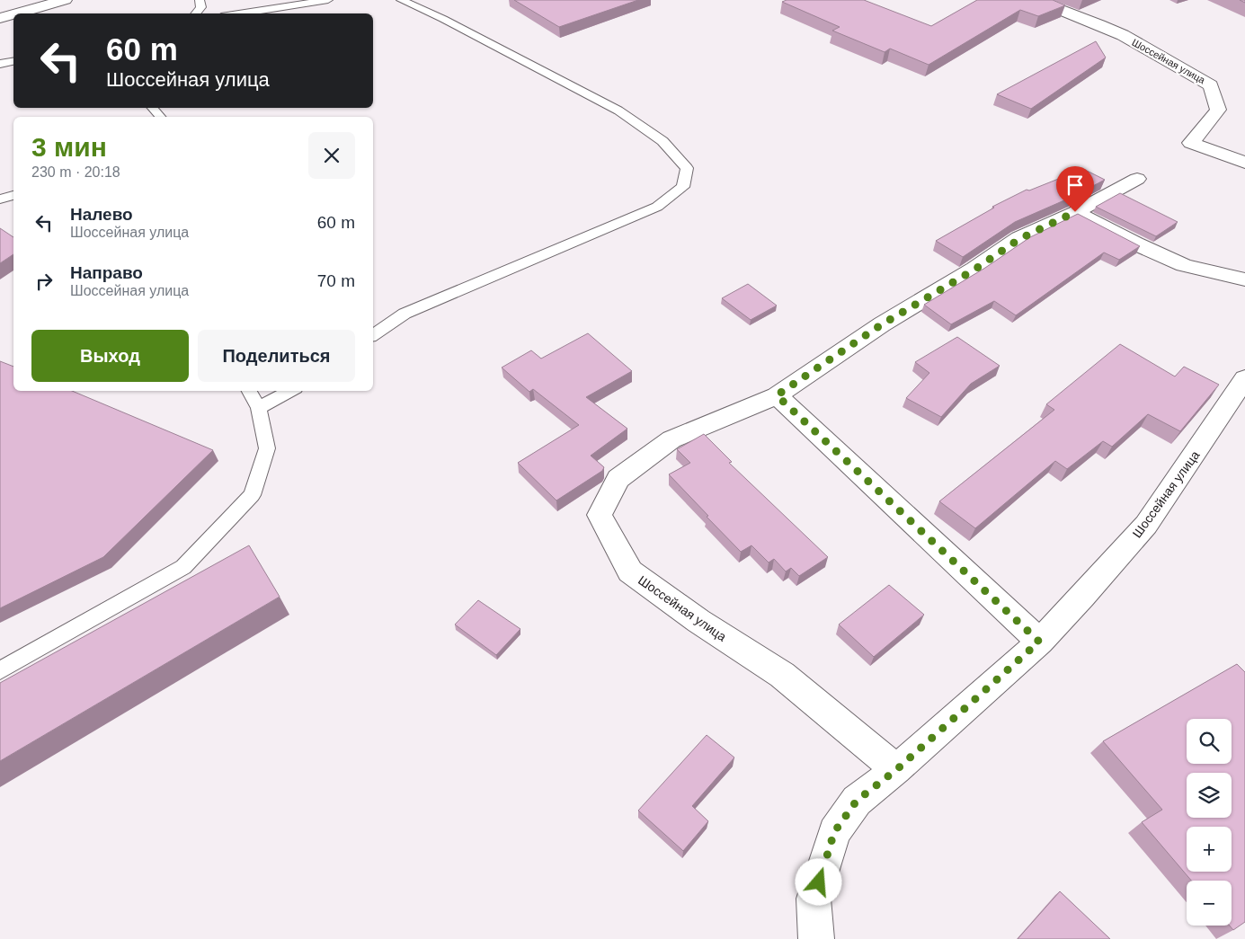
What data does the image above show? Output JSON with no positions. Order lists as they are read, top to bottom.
{
  "streets": {
    "street": ["Шоссейная улица"]
  },
  "page": {
    "turn": ["60 m", "Шоссейная улица"],
    "heading": ["3 мин", "230 m · 20:18"],
    "list": [
      {
        "name": "Налево",
        "note": "Шоссейная улица",
        "value": "60 m"
      },
      {
        "name": "Направо",
        "note": "Шоссейная улица",
        "value": "70 m"
      }
    ],
    "buttons": ["Выход", "Поделиться"],
    "map_buttons": ["+", "−"]
  }
}
